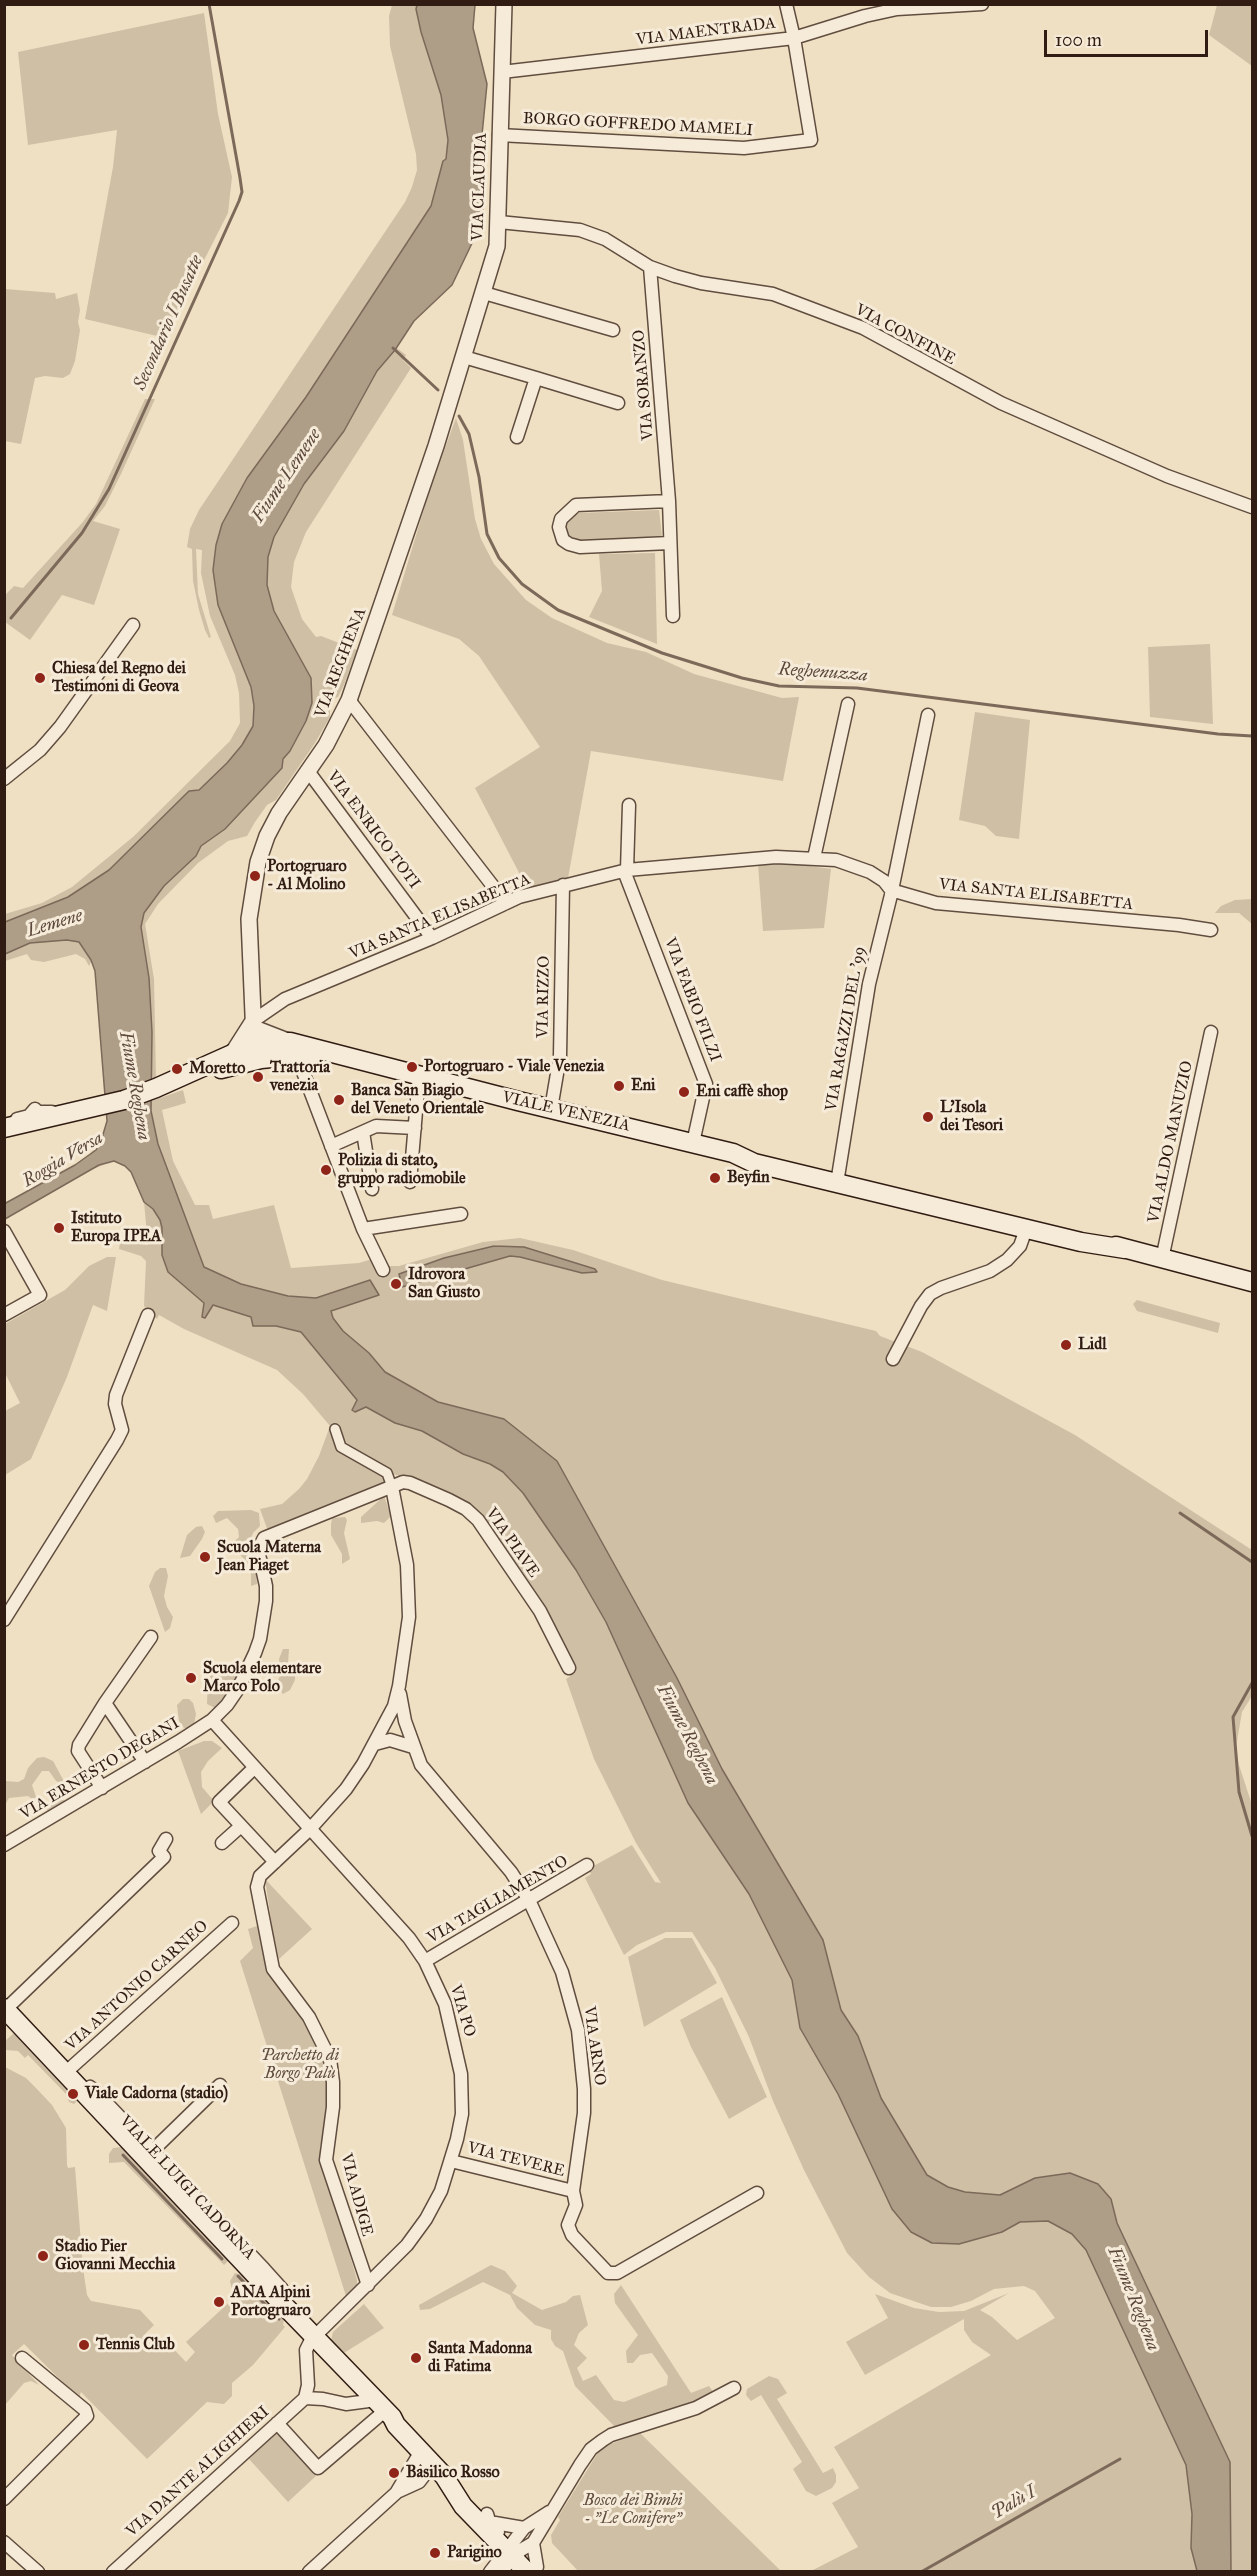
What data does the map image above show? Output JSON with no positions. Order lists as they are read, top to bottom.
{
  "streets": {
    "main road": ["VIALE VENEZIA", "VIALE LUIGI CADORNA"],
    "street": [
      "VIA MAENTRADA",
      "BORGO GOFFREDO MAMELI",
      "VIA CLAUDIA",
      "VIA CONFINE",
      "VIA SORANZO",
      "VIA REGHENA",
      "VIA ENRICO TOTI",
      "VIA SANTA ELISABETTA",
      "VIA RIZZO",
      "VIA FABIO FILZI",
      "VIA RAGAZZI DEL '99",
      "VIA ALDO MANUZIO",
      "VIA PIAVE",
      "VIA ERNESTO DEGANI",
      "VIA TAGLIAMENTO",
      "VIA ANTONIO CARNEO",
      "VIA PO",
      "VIA ARNO",
      "VIA TEVERE",
      "VIA ADIGE",
      "VIA DANTE ALIGHIERI"
    ]
  },
  "crossings": [
    ["VIA MAENTRADA", "BORGO GOFFREDO MAMELI"],
    ["VIA MAENTRADA", "VIA CLAUDIA"],
    ["BORGO GOFFREDO MAMELI", "VIA CLAUDIA"],
    ["VIA CLAUDIA", "VIA CONFINE"],
    ["VIA CLAUDIA", "VIA REGHENA"],
    ["VIA CONFINE", "VIA SORANZO"],
    ["VIA REGHENA", "VIA ENRICO TOTI"],
    ["VIA REGHENA", "VIA SANTA ELISABETTA"],
    ["VIA REGHENA", "VIALE VENEZIA"],
    ["VIA ENRICO TOTI", "VIA SANTA ELISABETTA"],
    ["VIA SANTA ELISABETTA", "VIA RIZZO"],
    ["VIA SANTA ELISABETTA", "VIA FABIO FILZI"],
    ["VIA SANTA ELISABETTA", "VIA RAGAZZI DEL '99"],
    ["VIA SANTA ELISABETTA", "VIALE VENEZIA"],
    ["VIA RIZZO", "VIALE VENEZIA"],
    ["VIA FABIO FILZI", "VIALE VENEZIA"],
    ["VIA RAGAZZI DEL '99", "VIALE VENEZIA"],
    ["VIALE VENEZIA", "VIA ALDO MANUZIO"],
    ["VIA PIAVE", "VIA ERNESTO DEGANI"],
    ["VIA ERNESTO DEGANI", "VIA PO"],
    ["VIA TAGLIAMENTO", "VIA PO"],
    ["VIA TAGLIAMENTO", "VIA ARNO"],
    ["VIA ANTONIO CARNEO", "VIALE LUIGI CADORNA"],
    ["VIA PO", "VIA TEVERE"],
    ["VIA PO", "VIALE LUIGI CADORNA"],
    ["VIA PO", "VIA ADIGE"],
    ["VIA ARNO", "VIA TEVERE"]
  ],
  "water": [
    "Secondario I Busatte",
    "Fiume Lemene",
    "Reghenuzza",
    "Lemene",
    "Fiume Reghena",
    "Roggia Versa",
    "Palù I"
  ],
  "parks": ["Parchetto di Borgo Palù", "Bosco dei Bimbi - \"Le Conifere\""],
  "places": [
    "Chiesa del Regno dei Testimoni di Geova",
    "Portogruaro - Al Molino",
    "Portogruaro - Viale Venezia",
    "Moretto",
    "Trattoria venezia",
    "Eni",
    "Eni caffè shop",
    "Banca San Biagio del Veneto Orientale",
    "L'Isola dei Tesori",
    "Polizia di stato, gruppo radiomobile",
    "Beyfin",
    "Istituto Europa IPEA",
    "Idrovora San Giusto",
    "Lidl",
    "Scuola Materna Jean Piaget",
    "Scuola elementare Marco Polo",
    "Viale Cadorna (stadio)",
    "Stadio Pier Giovanni Mecchia",
    "ANA Alpini Portogruaro",
    "Tennis Club",
    "Santa Madonna di Fatima",
    "Basilico Rosso",
    "Parigino"
  ],
  "scale_bar": "100 m"
}
